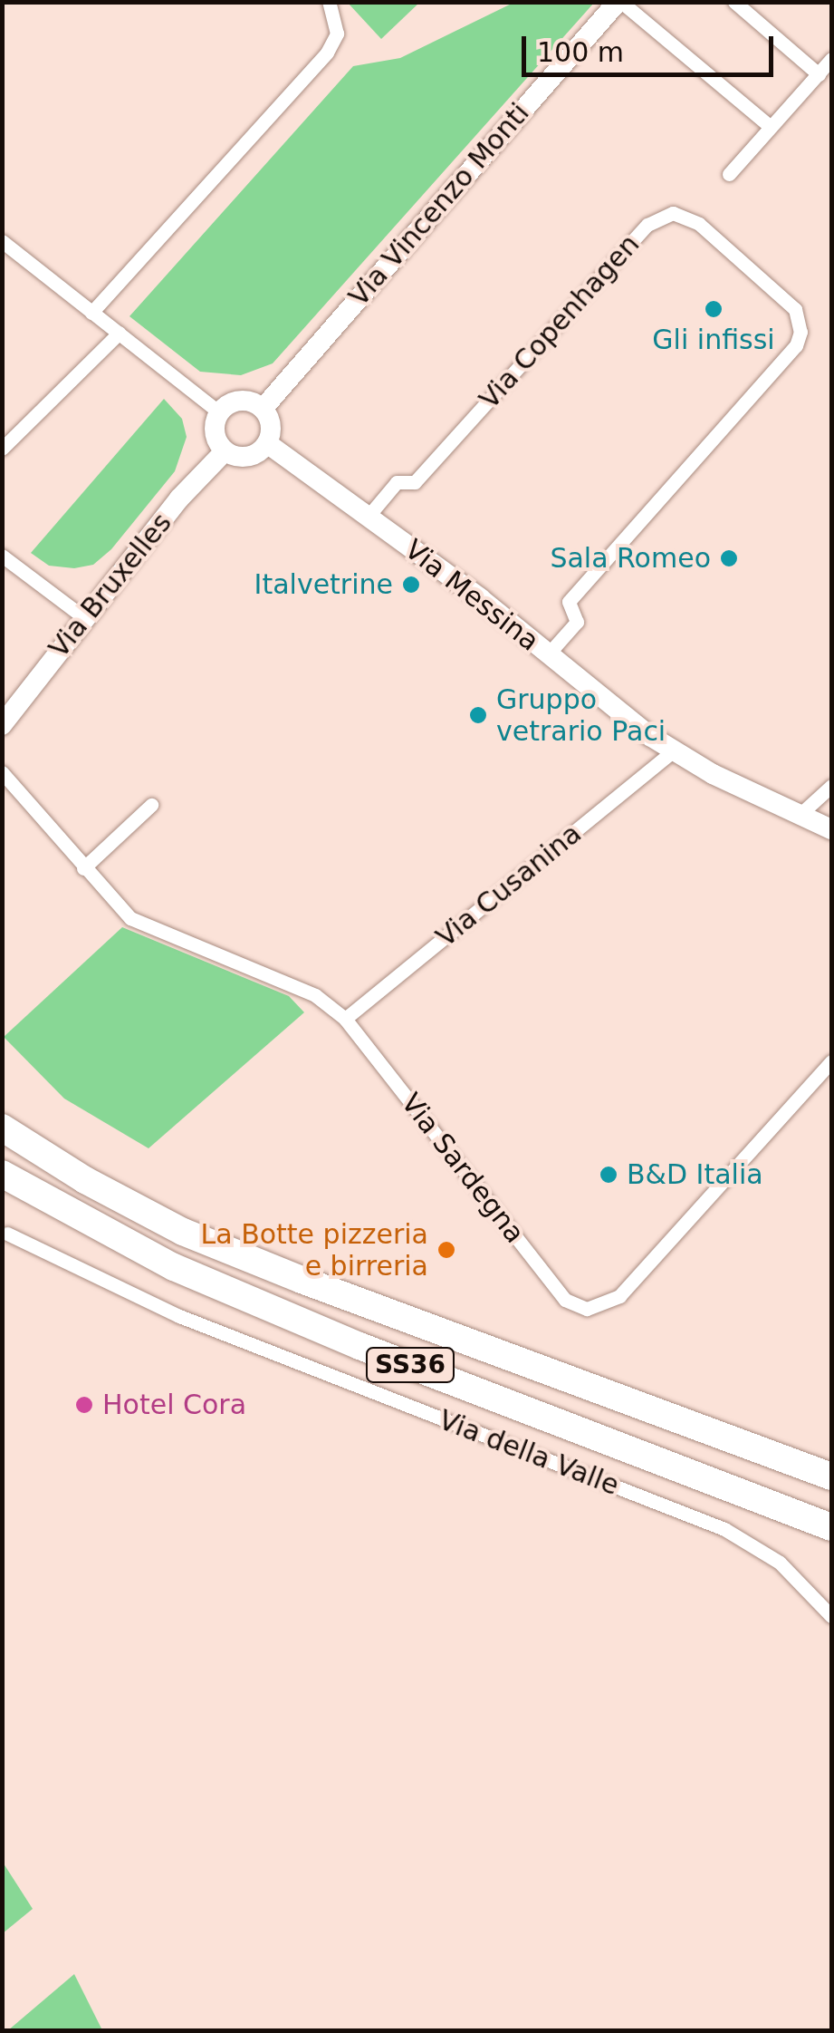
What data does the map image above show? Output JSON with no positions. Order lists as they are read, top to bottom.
{
  "streets": {
    "highway": ["SS36"],
    "street": [
      "Via Vincenzo Monti",
      "Via Copenhagen",
      "Via Bruxelles",
      "Via Messina",
      "Via Cusanina",
      "Via Sardegna",
      "Via della Valle"
    ]
  },
  "crossings": [
    ["Via Vincenzo Monti", "Via Bruxelles"],
    ["Via Vincenzo Monti", "Via Messina"],
    ["Via Copenhagen", "Via Messina"],
    ["Via Bruxelles", "Via Messina"],
    ["Via Messina", "Via Cusanina"],
    ["Via Cusanina", "Via Sardegna"]
  ],
  "places": [
    "Gli infissi",
    "Sala Romeo",
    "Italvetrine",
    "Gruppo vetrario Paci",
    "B&D Italia",
    "La Botte pizzeria e birreria",
    "Hotel Cora"
  ],
  "scale_bar": "100 m"
}
